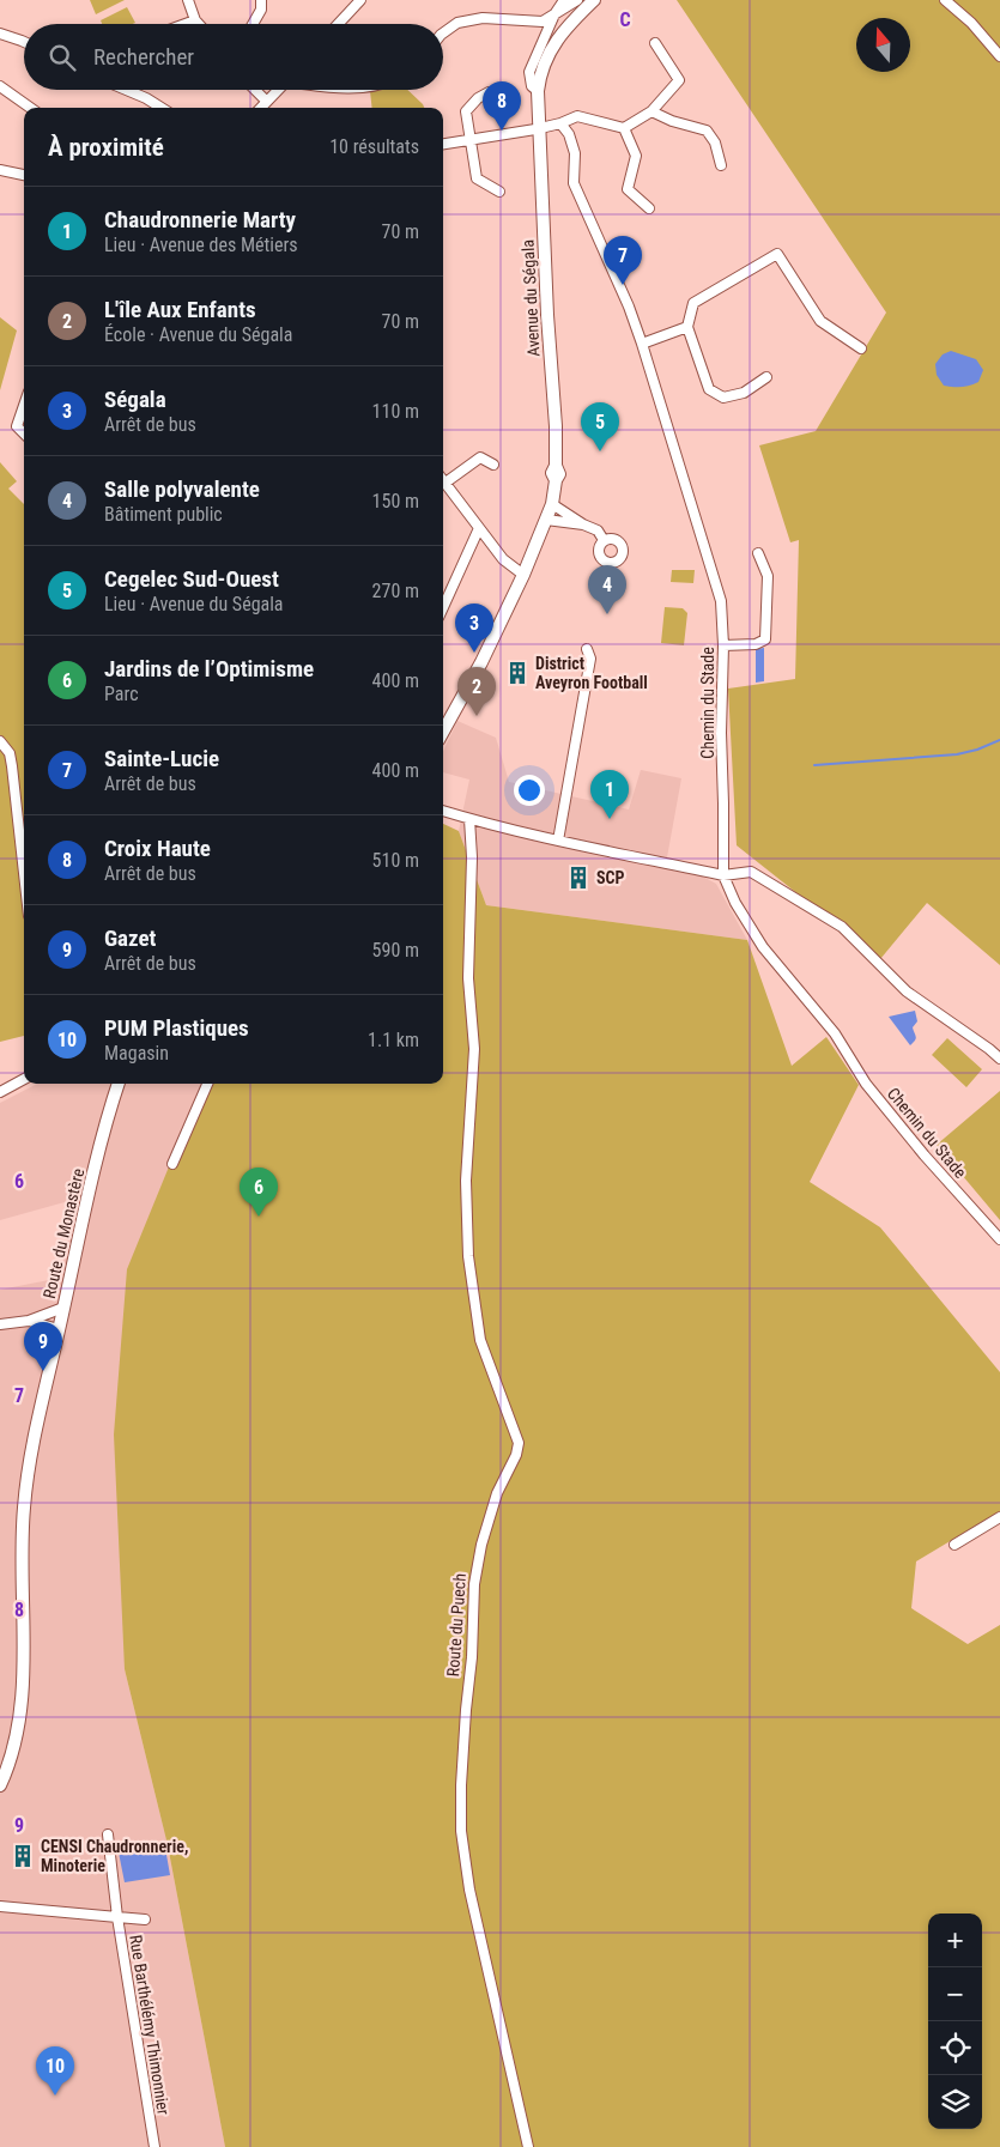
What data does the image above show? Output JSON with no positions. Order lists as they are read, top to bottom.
{
  "streets": {
    "street": [
      "Avenue du Ségala",
      "Chemin du Stade",
      "Route du Monastère",
      "Route du Puech",
      "Rue Barthélémy Thimonnier"
    ]
  },
  "places": {
    "building": ["District Aveyron Football", "SCP", "CENSI Chaudronnerie, Minoterie"]
  },
  "north": "top",
  "page": {
    "search": "Rechercher",
    "pins": [
      "8",
      "7",
      "5",
      "4",
      "3",
      "2",
      "1",
      "6",
      "9",
      "10"
    ],
    "heading": ["À proximité", "10 résultats"],
    "list": [
      {
        "mark": "1",
        "name": "Chaudronnerie Marty",
        "note": "Lieu · Avenue des Métiers",
        "value": "70 m"
      },
      {
        "mark": "2",
        "name": "L'île Aux Enfants",
        "note": "École · Avenue du Ségala",
        "value": "70 m"
      },
      {
        "mark": "3",
        "name": "Ségala",
        "note": "Arrêt de bus",
        "value": "110 m"
      },
      {
        "mark": "4",
        "name": "Salle polyvalente",
        "note": "Bâtiment public",
        "value": "150 m"
      },
      {
        "mark": "5",
        "name": "Cegelec Sud-Ouest",
        "note": "Lieu · Avenue du Ségala",
        "value": "270 m"
      },
      {
        "mark": "6",
        "name": "Jardins de l’Optimisme",
        "note": "Parc",
        "value": "400 m"
      },
      {
        "mark": "7",
        "name": "Sainte-Lucie",
        "note": "Arrêt de bus",
        "value": "400 m"
      },
      {
        "mark": "8",
        "name": "Croix Haute",
        "note": "Arrêt de bus",
        "value": "510 m"
      },
      {
        "mark": "9",
        "name": "Gazet",
        "note": "Arrêt de bus",
        "value": "590 m"
      },
      {
        "mark": "10",
        "name": "PUM Plastiques",
        "note": "Magasin",
        "value": "1.1 km"
      }
    ],
    "map_buttons": ["+", "−"]
  },
  "grid": {
    "columns": ["C"],
    "rows": [
      "6",
      "7",
      "8",
      "9"
    ]
  }
}
